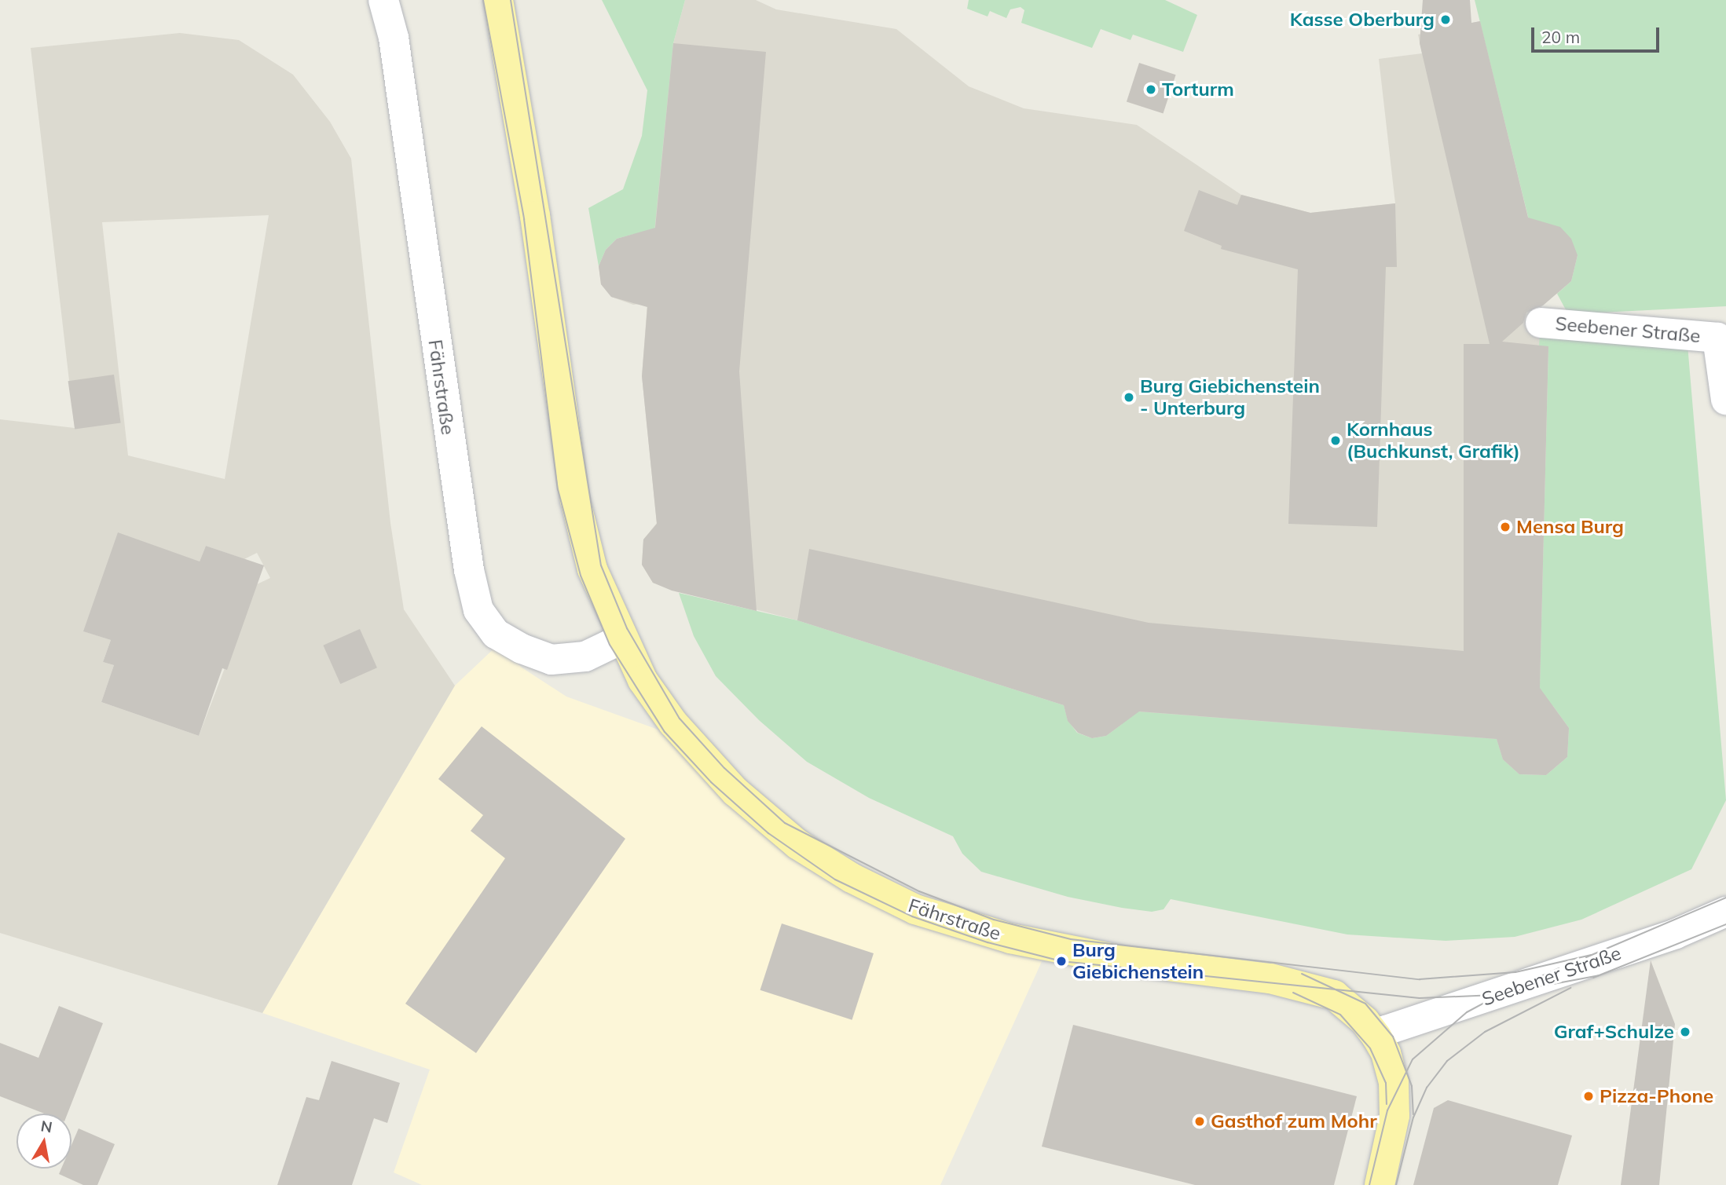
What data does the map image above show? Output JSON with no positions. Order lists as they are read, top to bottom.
{
  "streets": {
    "main road": ["Fährstraße"],
    "street": ["Seebener Straße"]
  },
  "crossings": [
    ["Seebener Straße", "Fährstraße"]
  ],
  "places": [
    "Kasse Oberburg",
    "Torturm",
    "Burg Giebichenstein - Unterburg",
    "Kornhaus (Buchkunst, Grafik)",
    "Mensa Burg",
    "Burg Giebichenstein",
    "Graf+Schulze",
    "Pizza-Phone",
    "Gasthof zum Mohr"
  ],
  "scale_bar": "20 m",
  "north": "top"
}
